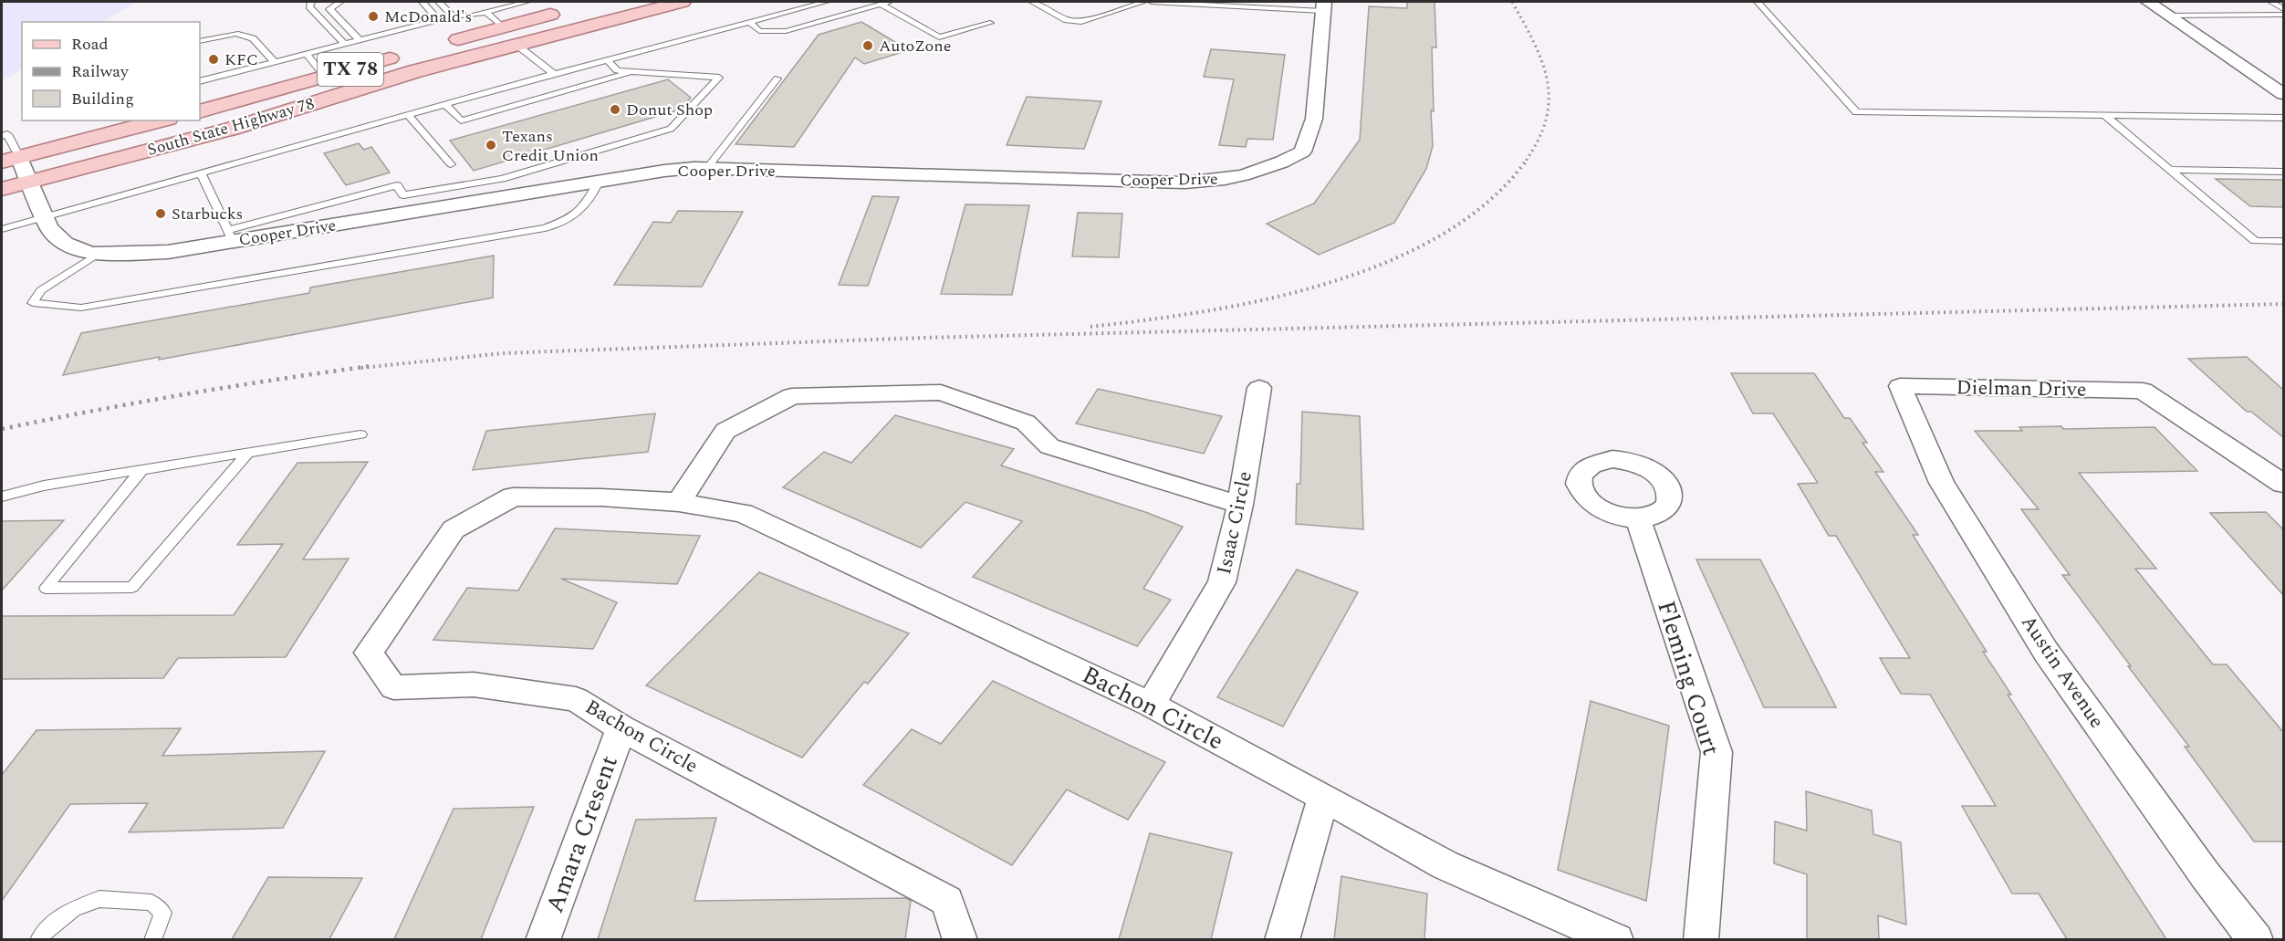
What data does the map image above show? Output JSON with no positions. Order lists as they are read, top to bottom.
{
  "streets": {
    "main road": ["TX 78", "South State Highway 78"],
    "street": [
      "Cooper Drive",
      "Dielman Drive",
      "Isaac Circle",
      "Austin Avenue",
      "Fleming Court",
      "Bachon Circle",
      "Amara Cresent"
    ]
  },
  "crossings": [
    ["South State Highway 78", "Cooper Drive"],
    ["Dielman Drive", "Austin Avenue"],
    ["Isaac Circle", "Bachon Circle"],
    ["Bachon Circle", "Amara Cresent"]
  ],
  "places": [
    "McDonald's",
    "AutoZone",
    "KFC",
    "Donut Shop",
    "Texans Credit Union",
    "Starbucks"
  ],
  "legend": ["Road", "Railway", "Building"]
}
